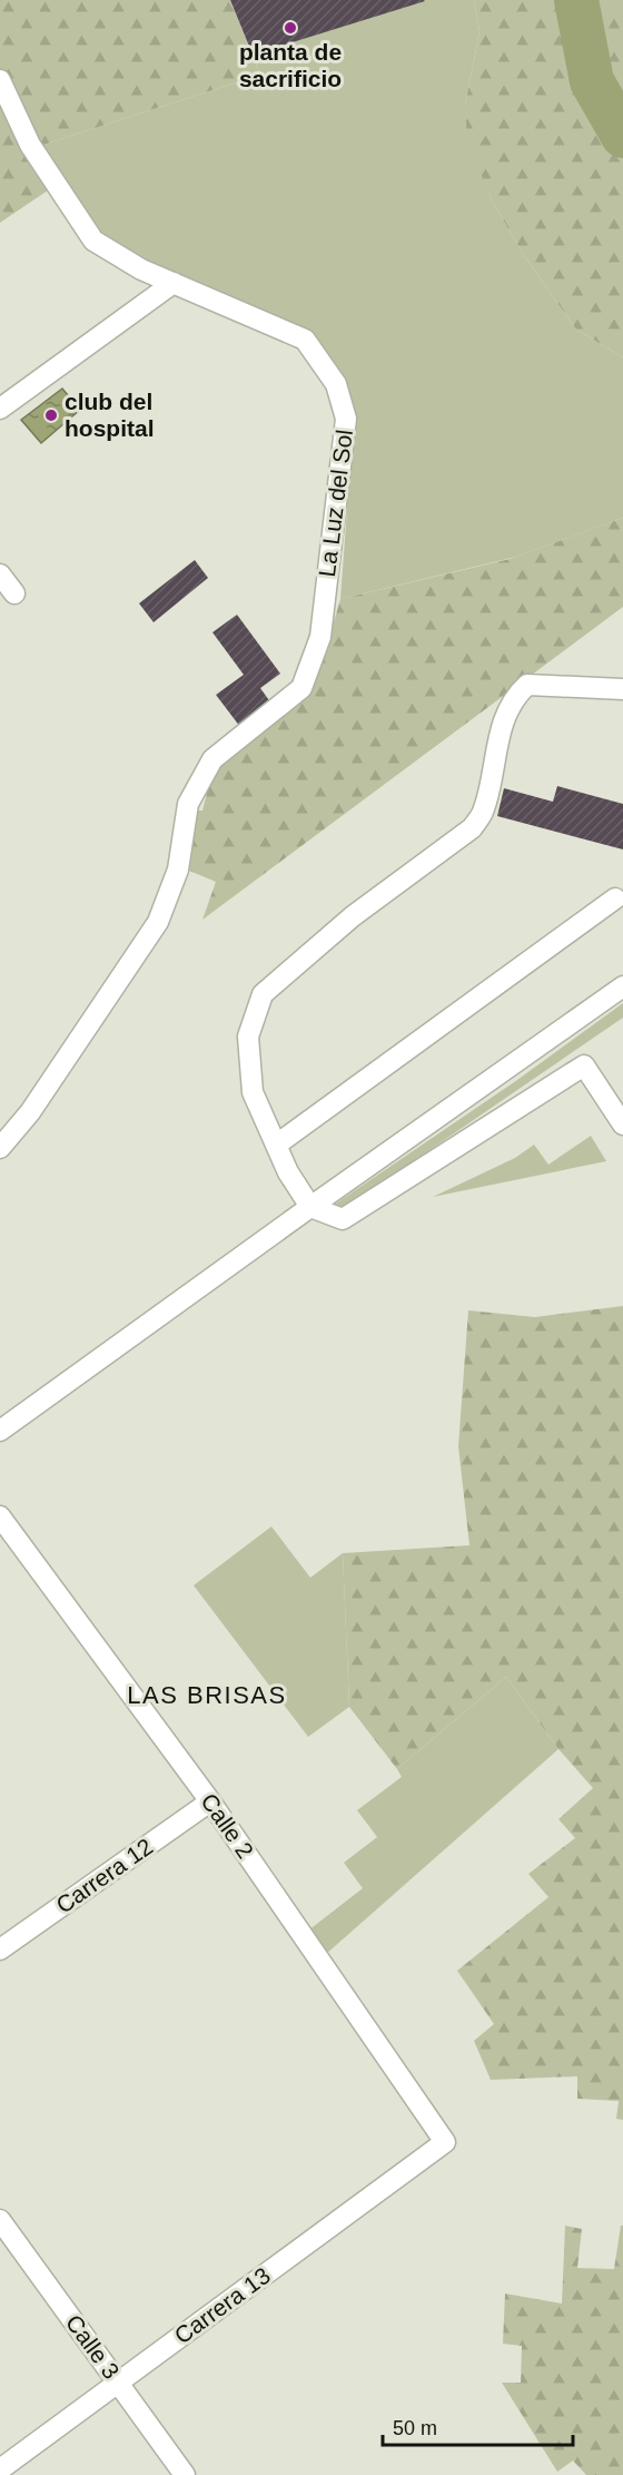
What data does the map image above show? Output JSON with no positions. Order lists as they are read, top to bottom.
{
  "streets": {
    "street": [
      "La Luz del Sol",
      "Calle 2",
      "Carrera 12",
      "Carrera 13",
      "Calle 3"
    ]
  },
  "crossings": [
    ["Calle 2", "Carrera 12"],
    ["Calle 2", "Carrera 13"],
    ["Carrera 13", "Calle 3"]
  ],
  "districts": ["LAS BRISAS"],
  "places": ["planta de sacrificio", "club del hospital"],
  "scale_bar": "50 m"
}
